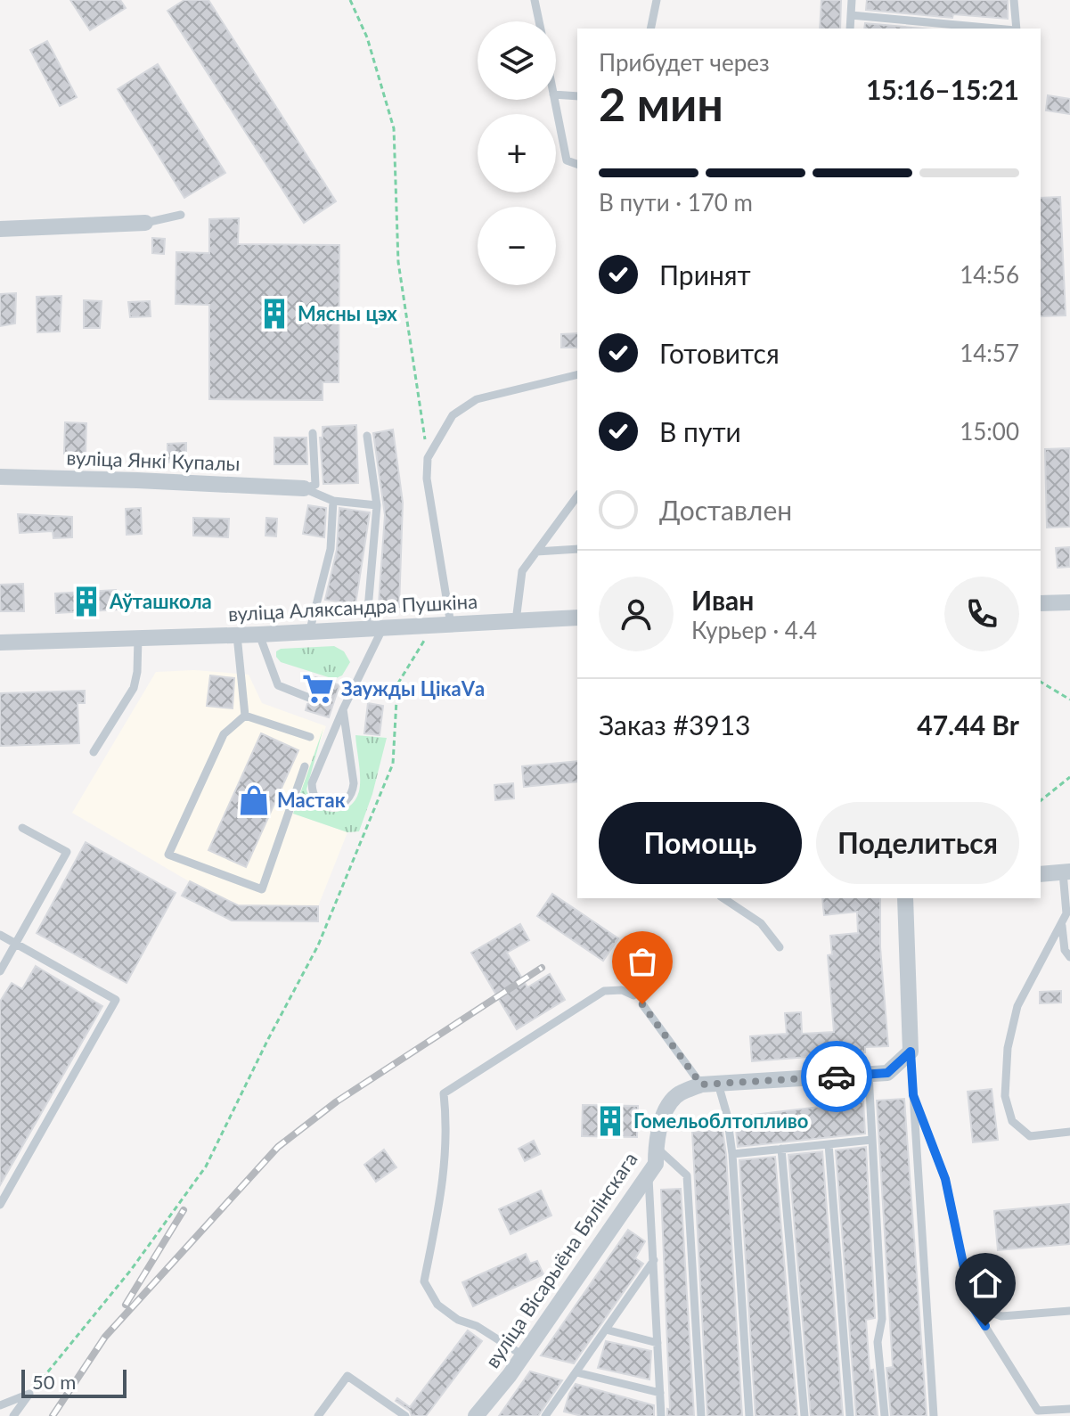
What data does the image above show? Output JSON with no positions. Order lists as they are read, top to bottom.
{
  "streets": {
    "street": ["вуліца Янкі Купалы", "вуліца Аляксандра Пушкіна", "вуліца Вісарыёна Бялінскага"]
  },
  "places": {
    "building": ["Мясны цэх", "Аўташкола", "Гомельоблтопливо"],
    "supermarket": ["Заужды ЦікаVа"],
    "shop": ["Мастак"]
  },
  "scale_bar": "50 m",
  "page": {
    "map_buttons": ["+", "−"],
    "heading": ["2 мин", "Прибудет через", "15:16–15:21"],
    "panel": [
      "Иван",
      "Курьер · 4.4",
      "Заказ #3913",
      "47.44 Br"
    ],
    "bar": "В пути · 170 m",
    "list": [
      ["Принят", "14:56"],
      ["Готовится", "14:57"],
      ["В пути", "15:00"],
      "Доставлен"
    ],
    "buttons": ["Помощь", "Поделиться"],
    "scale": "50 m"
  }
}
